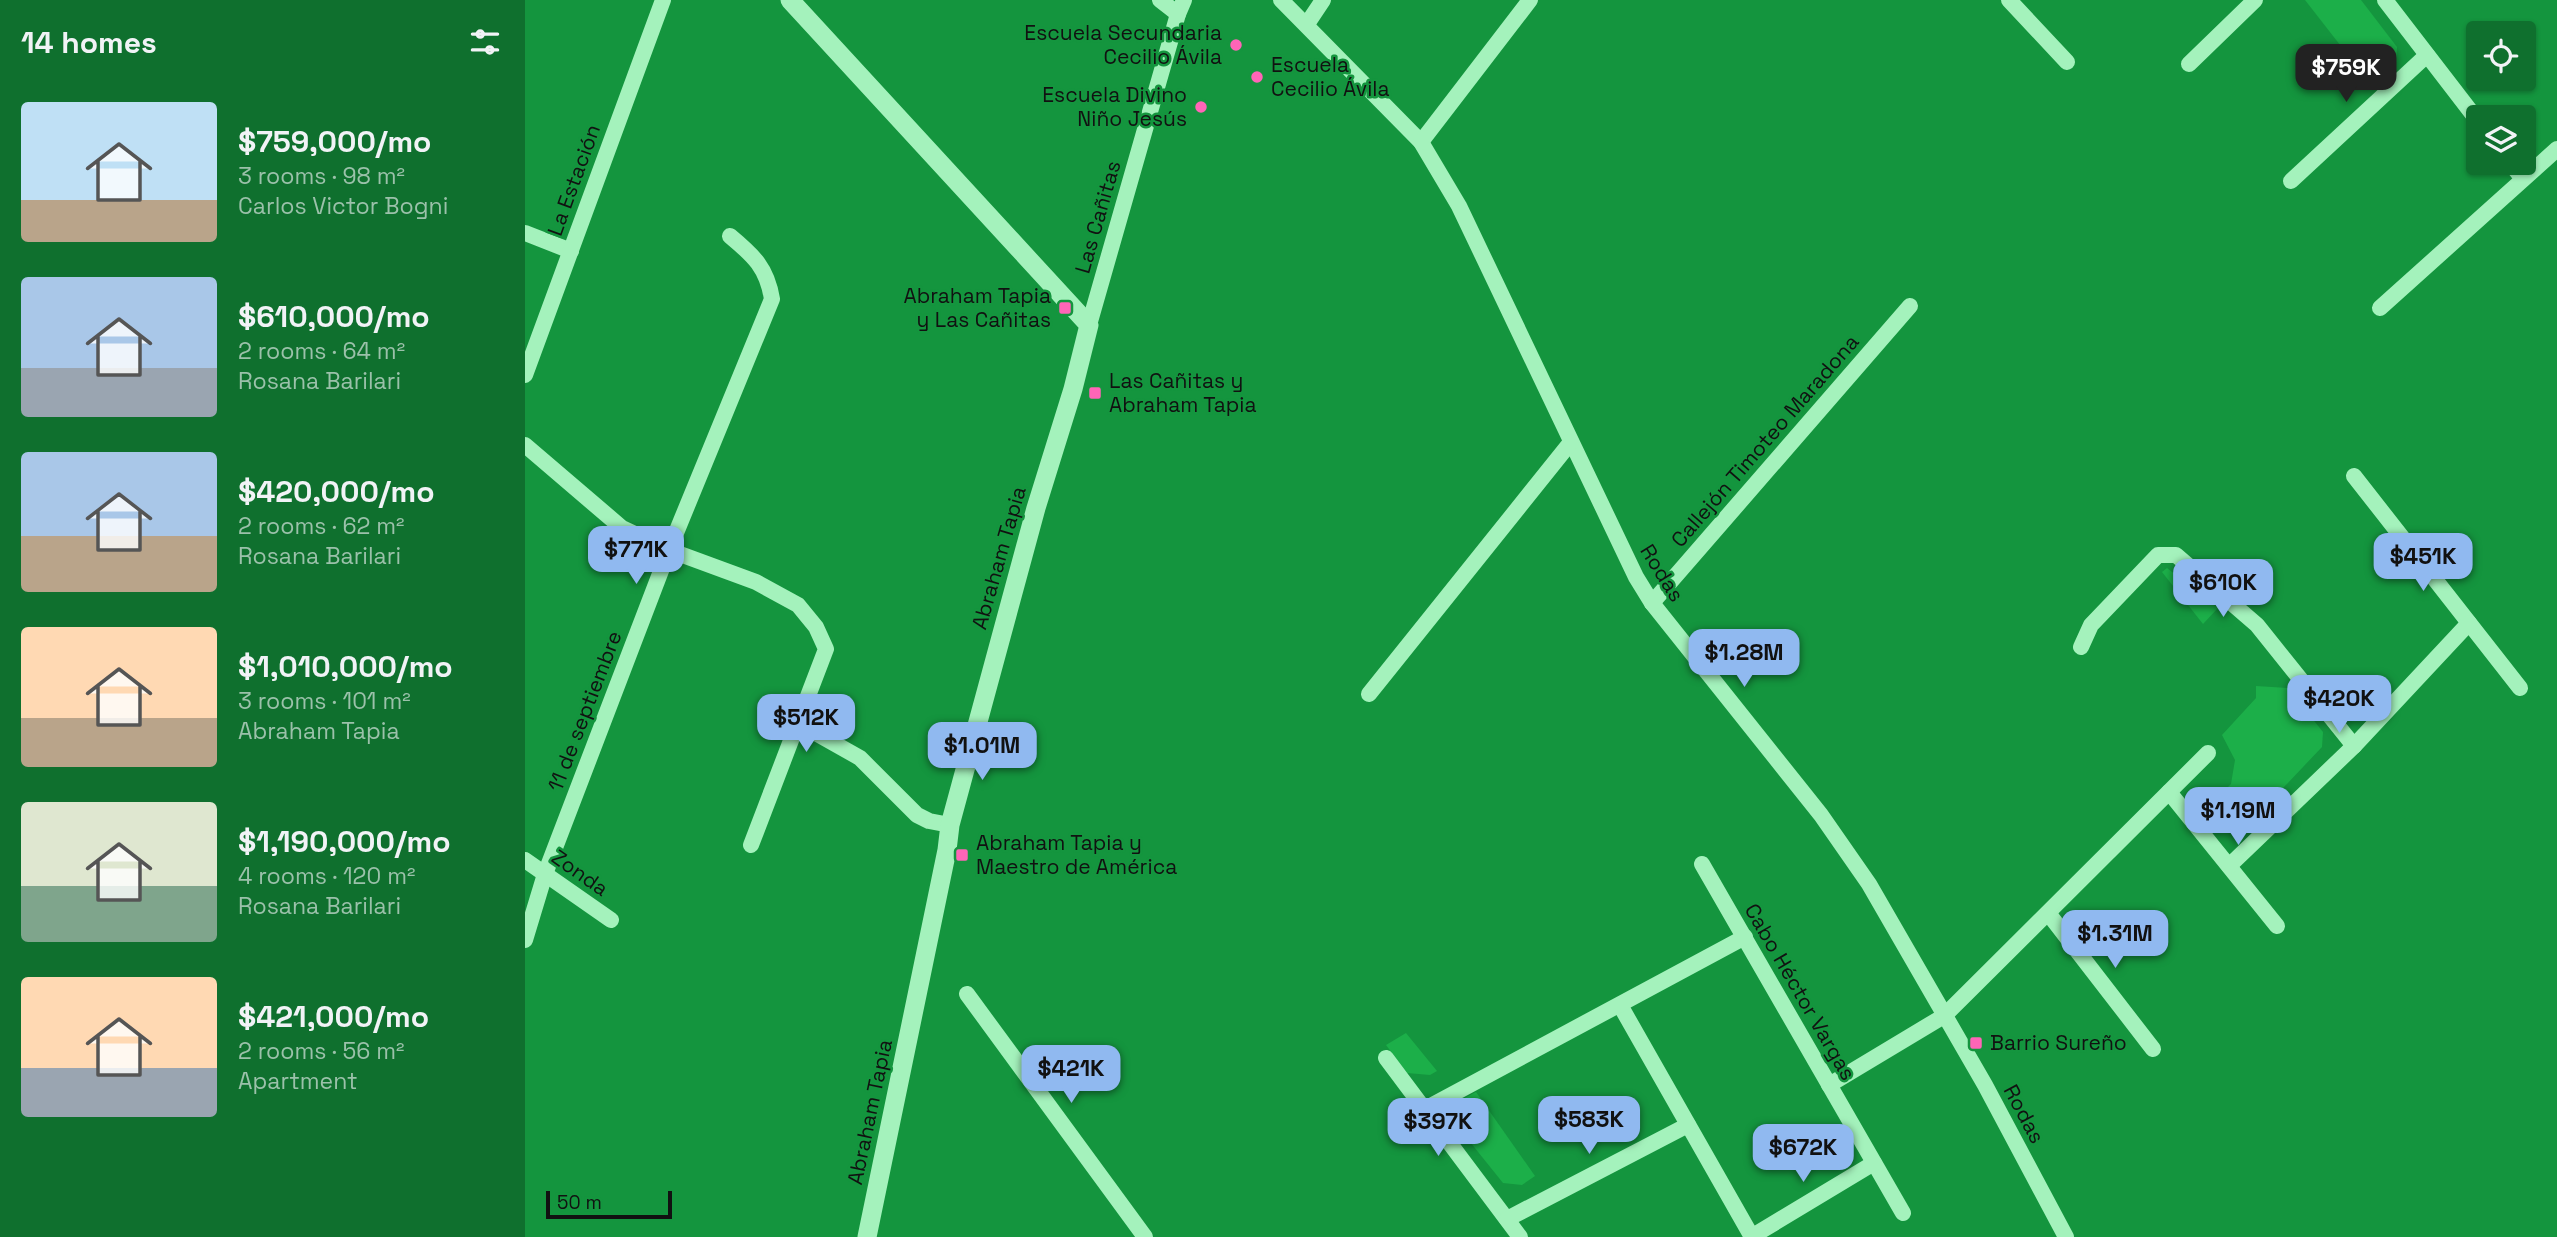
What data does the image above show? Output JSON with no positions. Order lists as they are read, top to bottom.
{
  "streets": {
    "street": [
      "La Estación",
      "Las Cañitas",
      "Callejón Timoteo Maradona",
      "Abraham Tapia",
      "Rodas",
      "11 de septiembre",
      "Zonda",
      "Cabo Héctor Vargas"
    ]
  },
  "crossings": [
    ["Las Cañitas", "Abraham Tapia"],
    ["Callejón Timoteo Maradona", "Rodas"],
    ["11 de septiembre", "Zonda"]
  ],
  "places": {
    "other": ["Escuela Secundaria Cecilio Ávila", "Escuela Cecilio Ávila", "Escuela Divino Niño Jesús"],
    "transit": [
      "Abraham Tapia y Las Cañitas",
      "Las Cañitas y Abraham Tapia",
      "Abraham Tapia y Maestro de América",
      "Barrio Sureño"
    ]
  },
  "scale_bar": "50 m",
  "page": {
    "heading": "14 homes",
    "price": [
      "$759K",
      "$771K",
      "$451K",
      "$610K",
      "$1.28M",
      "$420K",
      "$512K",
      "$1.01M",
      "$1.19M",
      "$1.31M",
      "$421K",
      "$583K",
      "$397K",
      "$672K"
    ],
    "list": [
      {
        "name": "$759,000/mo",
        "note": "3 rooms · 98 m² · Carlos Victor Bogni"
      },
      {
        "name": "$610,000/mo",
        "note": "2 rooms · 64 m² · Rosana Barilari"
      },
      {
        "name": "$420,000/mo",
        "note": "2 rooms · 62 m² · Rosana Barilari"
      },
      {
        "name": "$1,010,000/mo",
        "note": "3 rooms · 101 m² · Abraham Tapia"
      },
      {
        "name": "$1,190,000/mo",
        "note": "4 rooms · 120 m² · Rosana Barilari"
      },
      {
        "name": "$421,000/mo",
        "note": "2 rooms · 56 m² · Apartment"
      }
    ],
    "scale": "50 m"
  }
}
